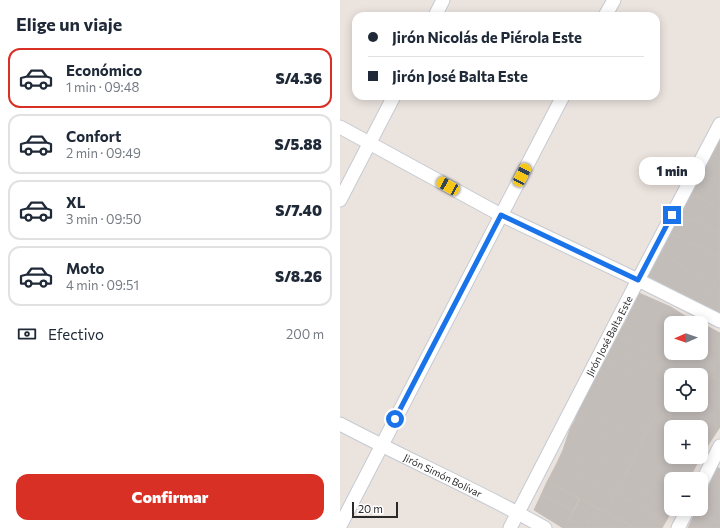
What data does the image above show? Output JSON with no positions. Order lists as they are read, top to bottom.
{
  "streets": {
    "street": ["Jirón José Balta Este", "Jirón Simón Bolívar"]
  },
  "crossings": [
    ["Jirón José Balta Este", "Jirón Simón Bolívar"]
  ],
  "scale_bar": "20 m",
  "north": "left",
  "page": {
    "heading": "Elige un viaje",
    "banner": ["Jirón Nicolás de Piérola Este", "Jirón José Balta Este"],
    "list": [
      {
        "name": "Económico",
        "note": "1 min · 09:48",
        "value": "S/4.36"
      },
      {
        "name": "Confort",
        "note": "2 min · 09:49",
        "value": "S/5.88"
      },
      {
        "name": "XL",
        "note": "3 min · 09:50",
        "value": "S/7.40"
      },
      {
        "name": "Moto",
        "note": "4 min · 09:51",
        "value": "S/8.26"
      }
    ],
    "bubble": "1 min",
    "pay": ["Efectivo", "200 m"],
    "map_buttons": ["+", "−"],
    "buttons": "Confirmar",
    "scale": "20 m"
  }
}
